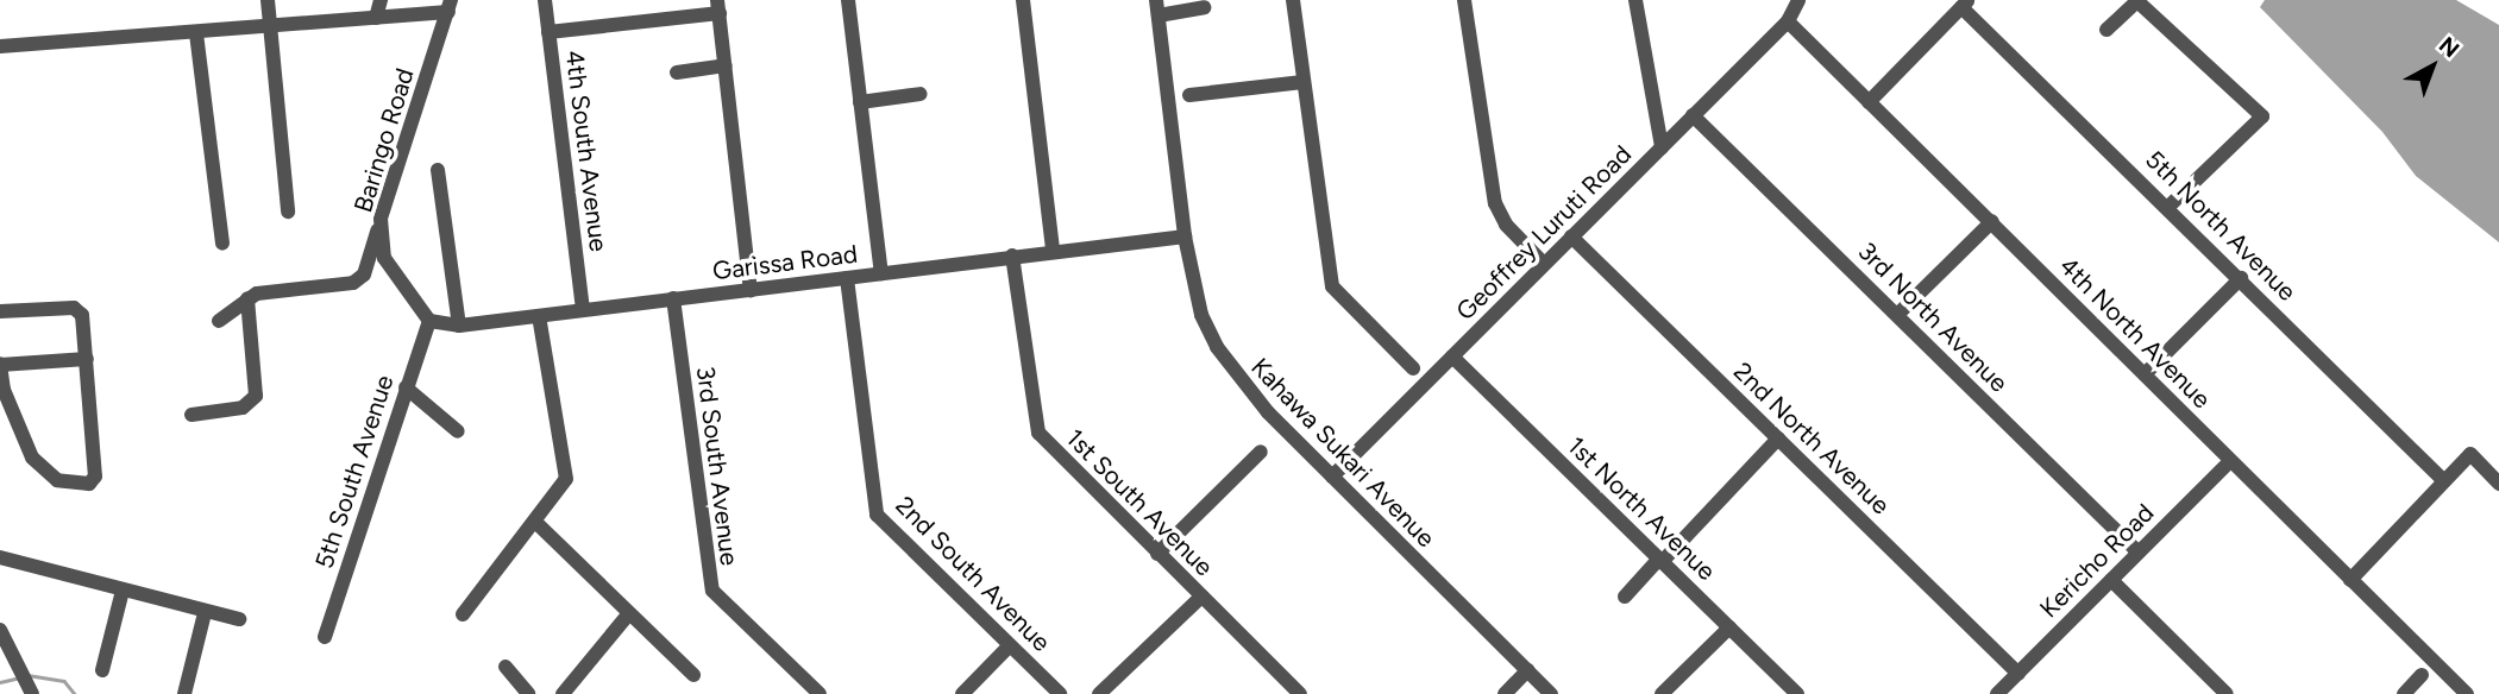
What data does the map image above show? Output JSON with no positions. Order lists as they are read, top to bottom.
{
  "streets": {
    "street": [
      "Baringo Road",
      "4th South Avenue",
      "5th North Avenue",
      "Geoffrey Luruti Road",
      "Garissa Road",
      "3rd North Avenue",
      "4th North Avenue",
      "2nd North Avenue",
      "Kahawa Sukari Avenue",
      "3rd South Avenue",
      "5th South Avenue",
      "1st South Avenue",
      "1st North Avenue",
      "Kericho Road",
      "2nd South Avenue"
    ]
  },
  "crossings": [
    ["Baringo Road", "Garissa Road"],
    ["Baringo Road", "5th South Avenue"],
    ["4th South Avenue", "Garissa Road"],
    ["Geoffrey Luruti Road", "3rd North Avenue"],
    ["Geoffrey Luruti Road", "4th North Avenue"],
    ["Geoffrey Luruti Road", "2nd North Avenue"],
    ["Geoffrey Luruti Road", "Kahawa Sukari Avenue"],
    ["Geoffrey Luruti Road", "1st North Avenue"],
    ["Garissa Road", "Kahawa Sukari Avenue"],
    ["Garissa Road", "3rd South Avenue"],
    ["Garissa Road", "5th South Avenue"],
    ["Garissa Road", "1st South Avenue"],
    ["Garissa Road", "2nd South Avenue"],
    ["3rd North Avenue", "Kericho Road"],
    ["4th North Avenue", "Kericho Road"],
    ["2nd North Avenue", "Kericho Road"]
  ],
  "north": "top right"
}
